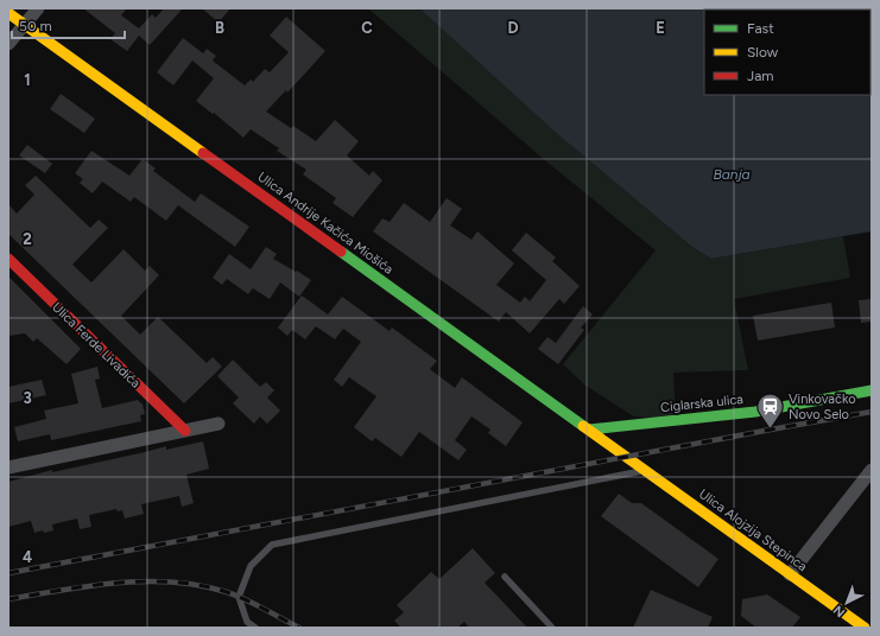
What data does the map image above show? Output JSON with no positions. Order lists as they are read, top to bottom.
{
  "streets": {
    "main road": [
      "Ulica Andrije Kačića Miošića",
      "Ulica Ferde Livadića",
      "Ciglarska ulica",
      "Ulica Alojzija Stepinca"
    ]
  },
  "crossings": [
    ["Ulica Andrije Kačića Miošića", "Ciglarska ulica"],
    ["Ulica Andrije Kačića Miošića", "Ulica Alojzija Stepinca"]
  ],
  "water": ["Banja"],
  "places": {
    "station": ["Vinkovačko Novo Selo"]
  },
  "legend": ["Fast", "Slow", "Jam"],
  "scale_bar": "50 m",
  "north": "bottom left",
  "grid": {
    "columns": [
      "B",
      "C",
      "D",
      "E"
    ],
    "rows": [
      "1",
      "2",
      "3",
      "4"
    ]
  }
}
